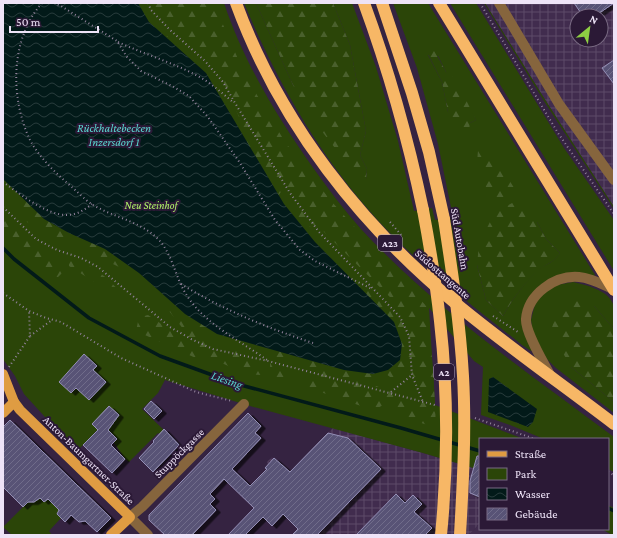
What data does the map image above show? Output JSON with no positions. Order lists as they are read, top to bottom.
{
  "streets": {
    "highway": [
      "Süd Autobahn",
      "A23",
      "Südosttangente",
      "A2"
    ],
    "main road": ["Anton-Baumgartner-Straße"],
    "street": ["Stuppöckgasse"]
  },
  "crossings": [
    ["Stuppöckgasse", "Anton-Baumgartner-Straße"]
  ],
  "water": ["Rückhaltebecken Inzersdorf 1", "Liesing"],
  "parks": ["Neu Steinhof"],
  "legend": [
    "Straße",
    "Park",
    "Wasser",
    "Gebäude"
  ],
  "scale_bar": "50 m",
  "north": "top right"
}
